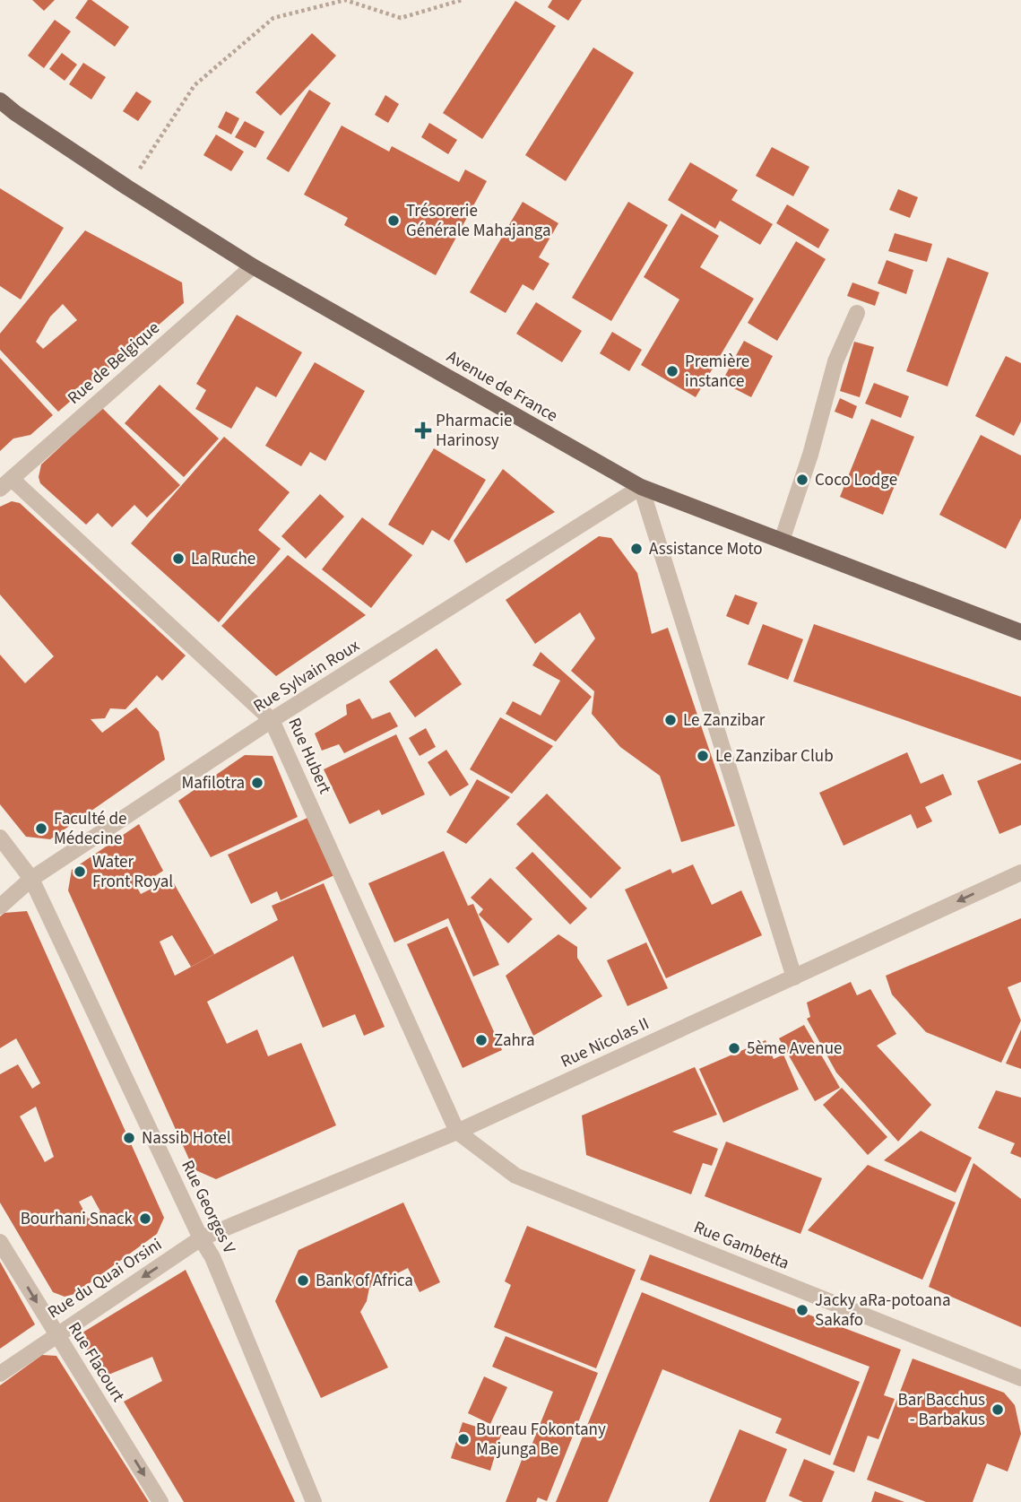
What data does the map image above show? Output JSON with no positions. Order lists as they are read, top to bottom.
{
  "streets": {
    "main road": ["Avenue de France"],
    "street": [
      "Rue de Belgique",
      "Rue Sylvain Roux",
      "Rue Hubert",
      "Rue Nicolas II",
      "Rue Georges V",
      "Rue Gambetta",
      "Rue du Quai Orsini",
      "Rue Flacourt"
    ]
  },
  "crossings": [
    ["Rue de Belgique", "Avenue de France"],
    ["Rue de Belgique", "Rue Hubert"],
    ["Avenue de France", "Rue Sylvain Roux"],
    ["Rue Sylvain Roux", "Rue Hubert"],
    ["Rue Sylvain Roux", "Rue Georges V"],
    ["Rue Hubert", "Rue Nicolas II"],
    ["Rue Hubert", "Rue Gambetta"],
    ["Rue Nicolas II", "Rue Georges V"],
    ["Rue Nicolas II", "Rue Gambetta"],
    ["Rue Nicolas II", "Rue du Quai Orsini"],
    ["Rue Georges V", "Rue du Quai Orsini"],
    ["Rue du Quai Orsini", "Rue Flacourt"]
  ],
  "one_way": ["Rue du Quai Orsini", "Rue Flacourt"],
  "places": {
    "other": [
      "Trésorerie Générale Mahajanga",
      "Première instance",
      "Coco Lodge",
      "Assistance Moto",
      "La Ruche",
      "Le Zanzibar",
      "Le Zanzibar Club",
      "Mafilotra",
      "Faculté de Médecine",
      "Water Front Royal",
      "Zahra",
      "5ème Avenue",
      "Nassib Hotel",
      "Bourhani Snack",
      "Bank of Africa",
      "Jacky aRa-potoana Sakafo",
      "Bar Bacchus - Barbakus",
      "Bureau Fokontany Majunga Be"
    ],
    "health": ["Pharmacie Harinosy"]
  }
}
